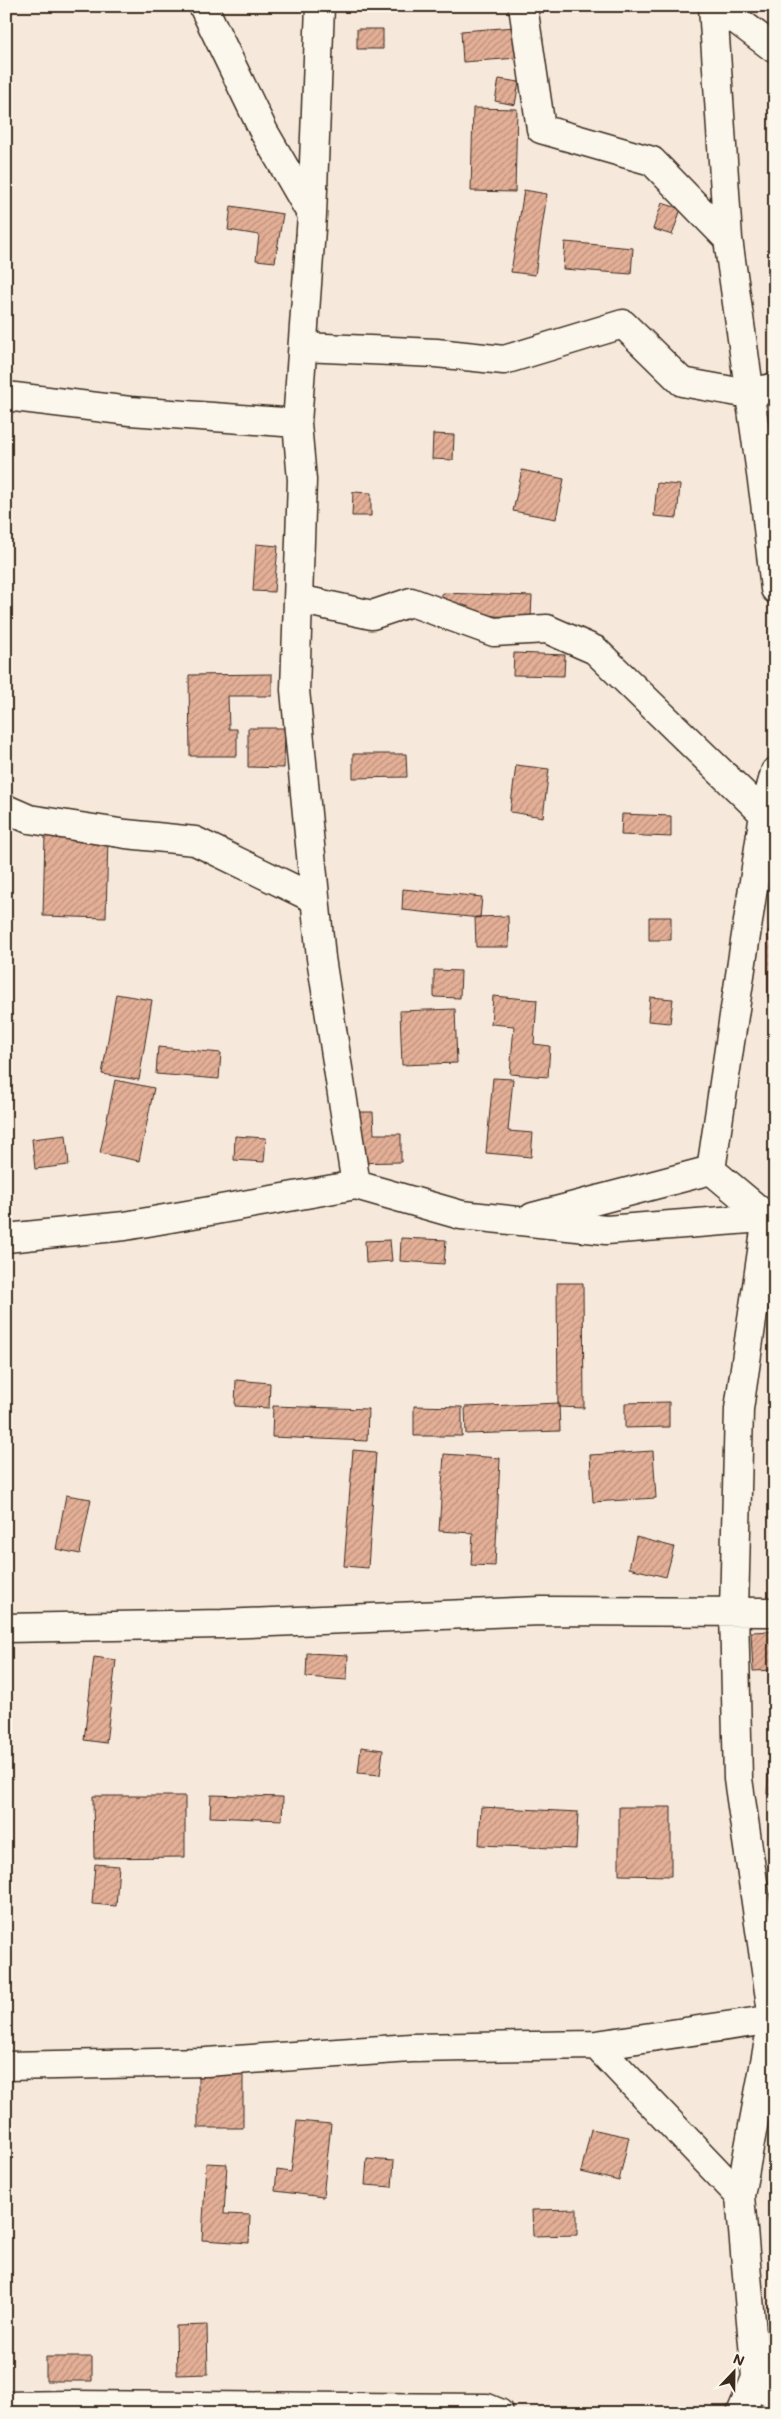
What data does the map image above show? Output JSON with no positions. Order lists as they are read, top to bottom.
{
  "north": "top"
}
